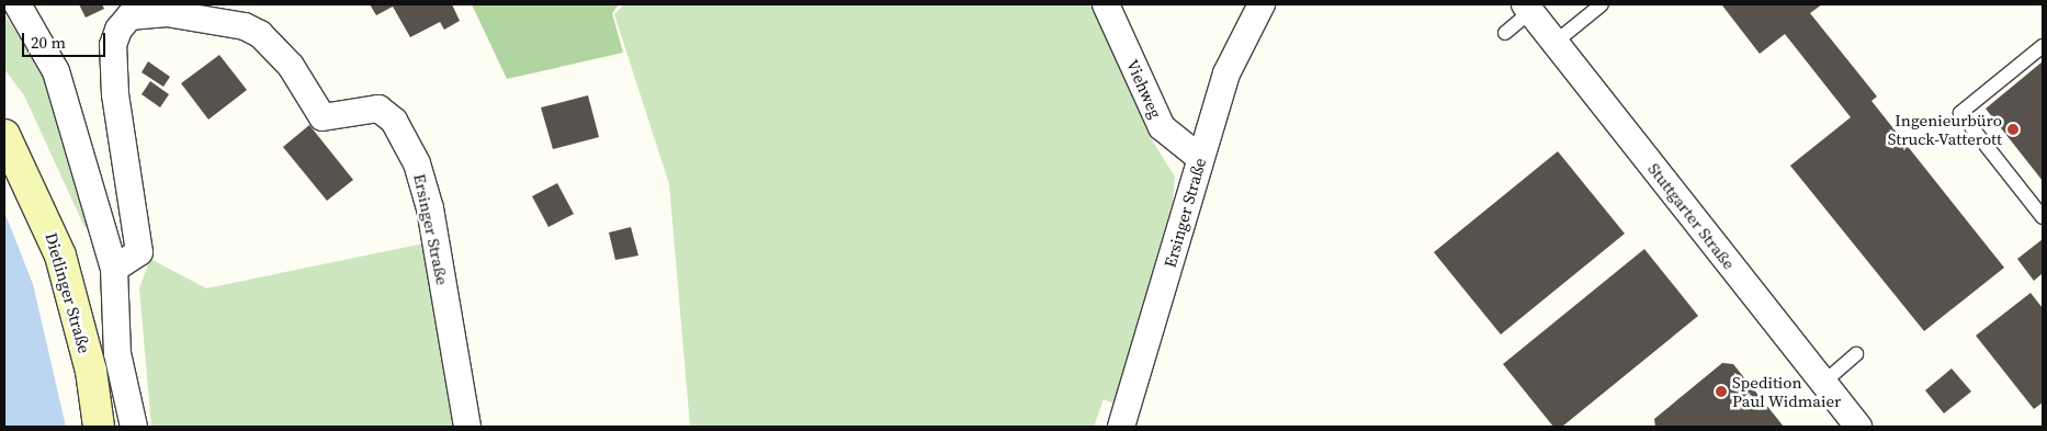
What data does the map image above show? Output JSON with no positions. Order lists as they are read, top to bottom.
{
  "streets": {
    "main road": ["Dietlinger Straße"],
    "street": ["Viehweg", "Ersinger Straße", "Stuttgarter Straße"]
  },
  "crossings": [
    ["Viehweg", "Ersinger Straße"]
  ],
  "places": ["Ingenieurbüro Struck-Vatterott", "Spedition Paul Widmaier"],
  "scale_bar": "20 m"
}
